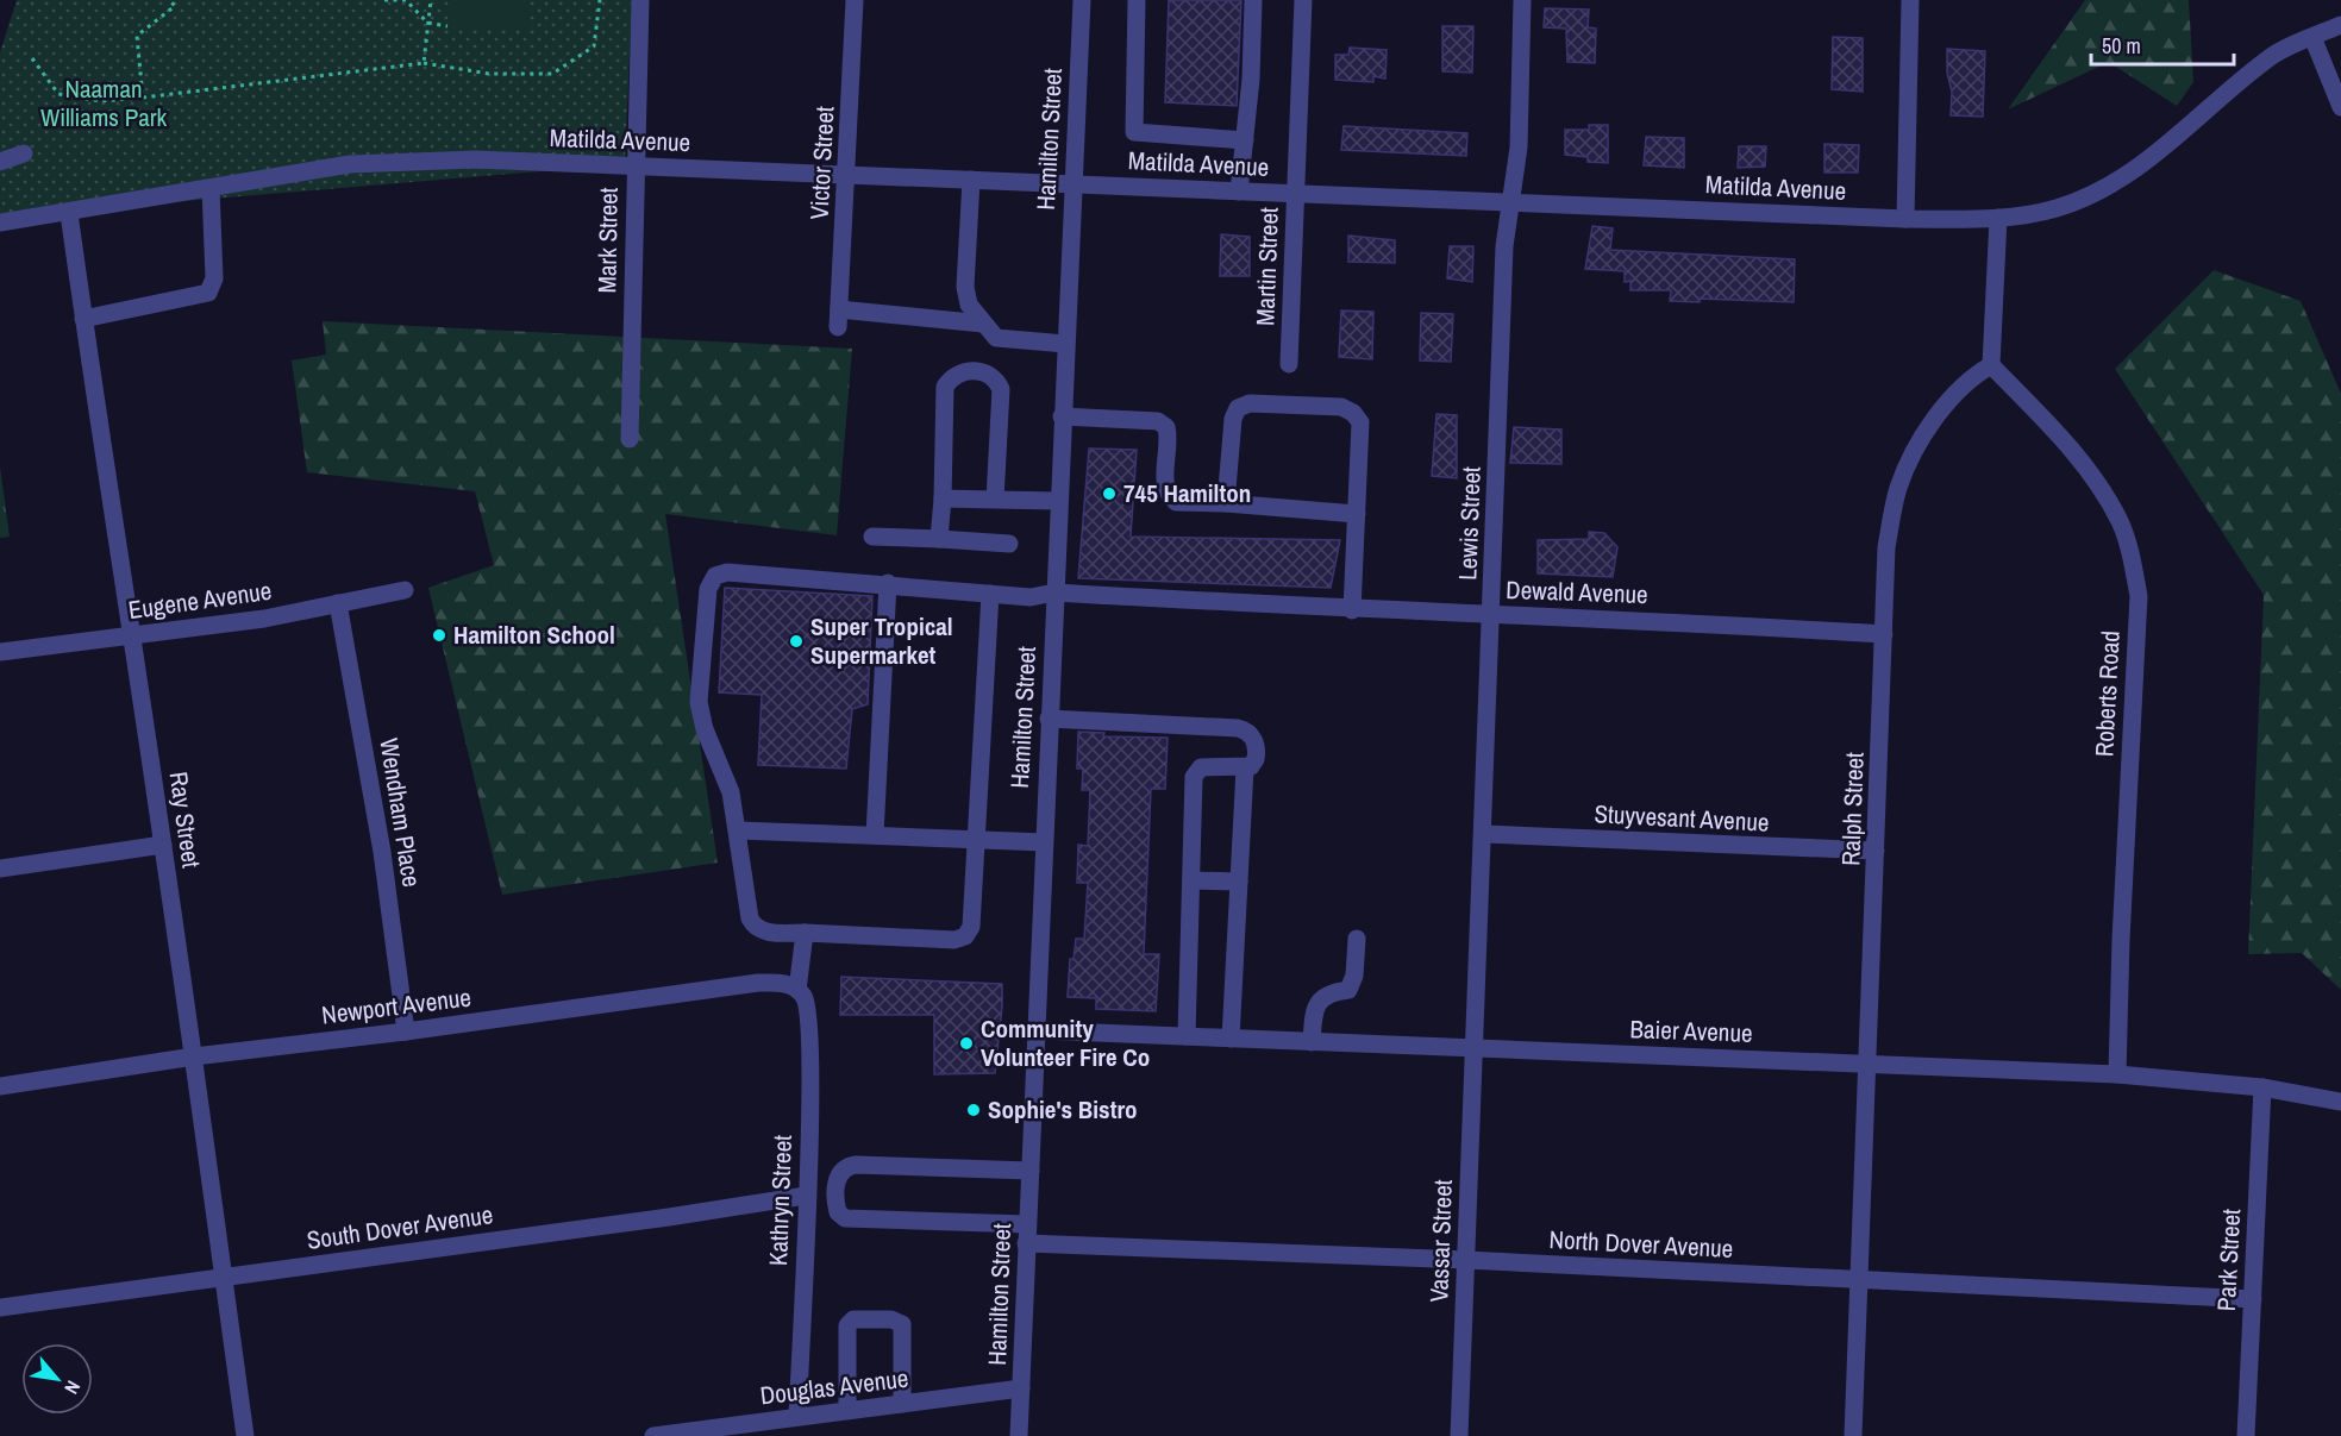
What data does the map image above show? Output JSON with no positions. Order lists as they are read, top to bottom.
{
  "streets": {
    "street": [
      "Hamilton Street",
      "Matilda Avenue",
      "Victor Street",
      "Mark Street",
      "Martin Street",
      "Lewis Street",
      "Dewald Avenue",
      "Eugene Avenue",
      "Roberts Road",
      "Ralph Street",
      "Wendham Place",
      "Stuyvesant Avenue",
      "Ray Street",
      "Newport Avenue",
      "Baier Avenue",
      "Kathryn Street",
      "South Dover Avenue",
      "Vassar Street",
      "North Dover Avenue",
      "Park Street",
      "Douglas Avenue"
    ]
  },
  "crossings": [
    ["Hamilton Street", "Matilda Avenue"],
    ["Hamilton Street", "Dewald Avenue"],
    ["Hamilton Street", "Baier Avenue"],
    ["Hamilton Street", "North Dover Avenue"],
    ["Hamilton Street", "Douglas Avenue"],
    ["Matilda Avenue", "Victor Street"],
    ["Matilda Avenue", "Mark Street"],
    ["Matilda Avenue", "Martin Street"],
    ["Matilda Avenue", "Lewis Street"],
    ["Matilda Avenue", "Ray Street"],
    ["Lewis Street", "Dewald Avenue"],
    ["Lewis Street", "Stuyvesant Avenue"],
    ["Lewis Street", "Baier Avenue"],
    ["Lewis Street", "Vassar Street"],
    ["Dewald Avenue", "Ralph Street"],
    ["Eugene Avenue", "Wendham Place"],
    ["Eugene Avenue", "Ray Street"],
    ["Roberts Road", "Ralph Street"],
    ["Roberts Road", "Baier Avenue"],
    ["Ralph Street", "Stuyvesant Avenue"],
    ["Ralph Street", "Baier Avenue"],
    ["Ralph Street", "North Dover Avenue"],
    ["Wendham Place", "Newport Avenue"],
    ["Ray Street", "Newport Avenue"],
    ["Ray Street", "South Dover Avenue"],
    ["Newport Avenue", "Kathryn Street"],
    ["Baier Avenue", "Vassar Street"],
    ["Baier Avenue", "Park Street"],
    ["Kathryn Street", "South Dover Avenue"],
    ["Kathryn Street", "Douglas Avenue"],
    ["Vassar Street", "North Dover Avenue"],
    ["North Dover Avenue", "Park Street"]
  ],
  "parks": ["Naaman Williams Park"],
  "places": [
    "745 Hamilton",
    "Hamilton School",
    "Super Tropical Supermarket",
    "Community Volunteer Fire Co",
    "Sophie's Bistro"
  ],
  "scale_bar": "50 m",
  "north": "bottom right"
}
